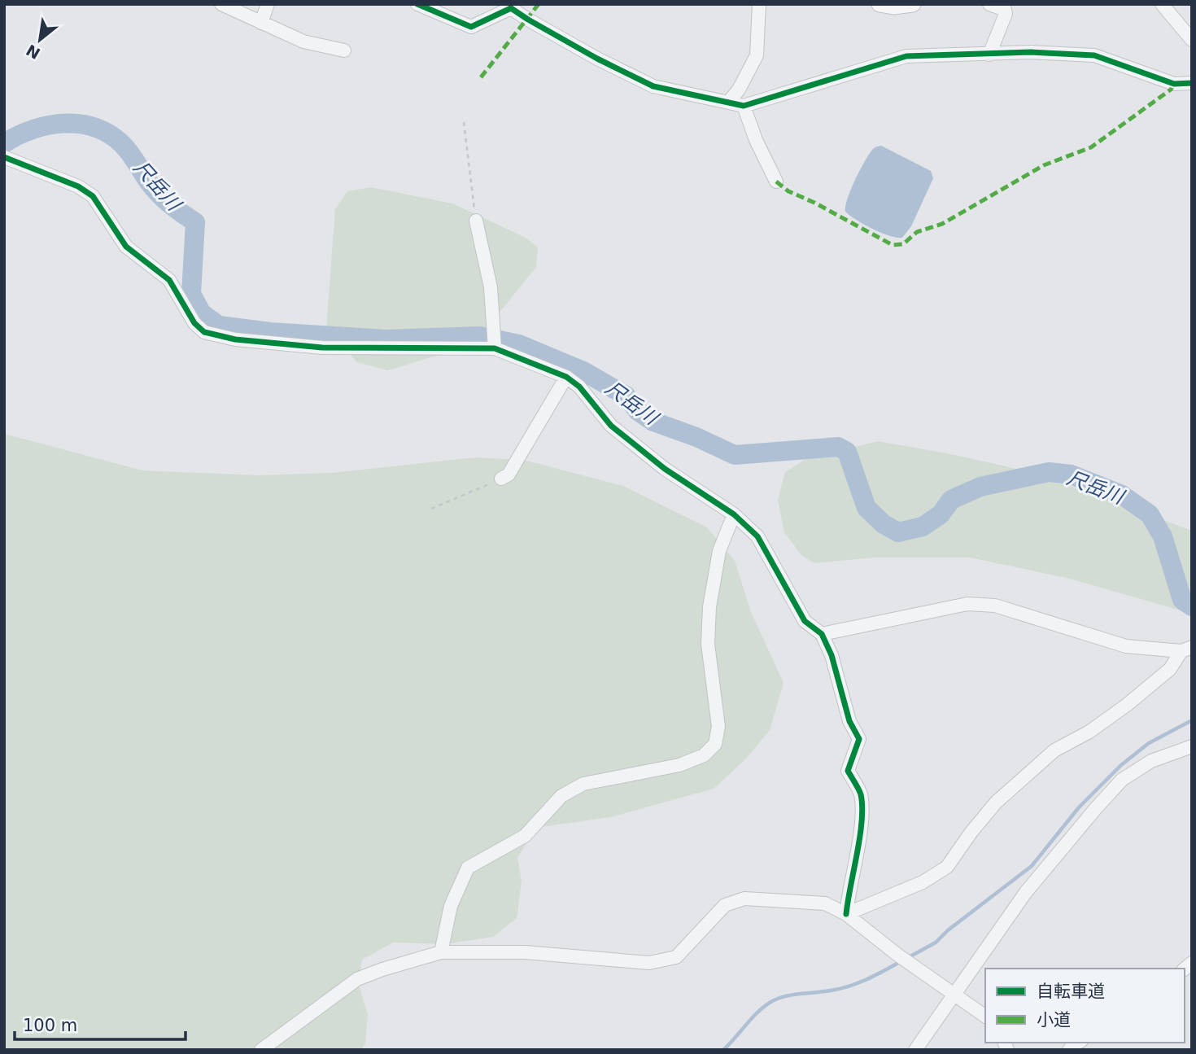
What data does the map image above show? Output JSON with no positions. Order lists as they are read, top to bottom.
{
  "water": ["尺岳川"],
  "legend": ["自転車道", "小道"],
  "scale_bar": "100 m",
  "north": "bottom left"
}
